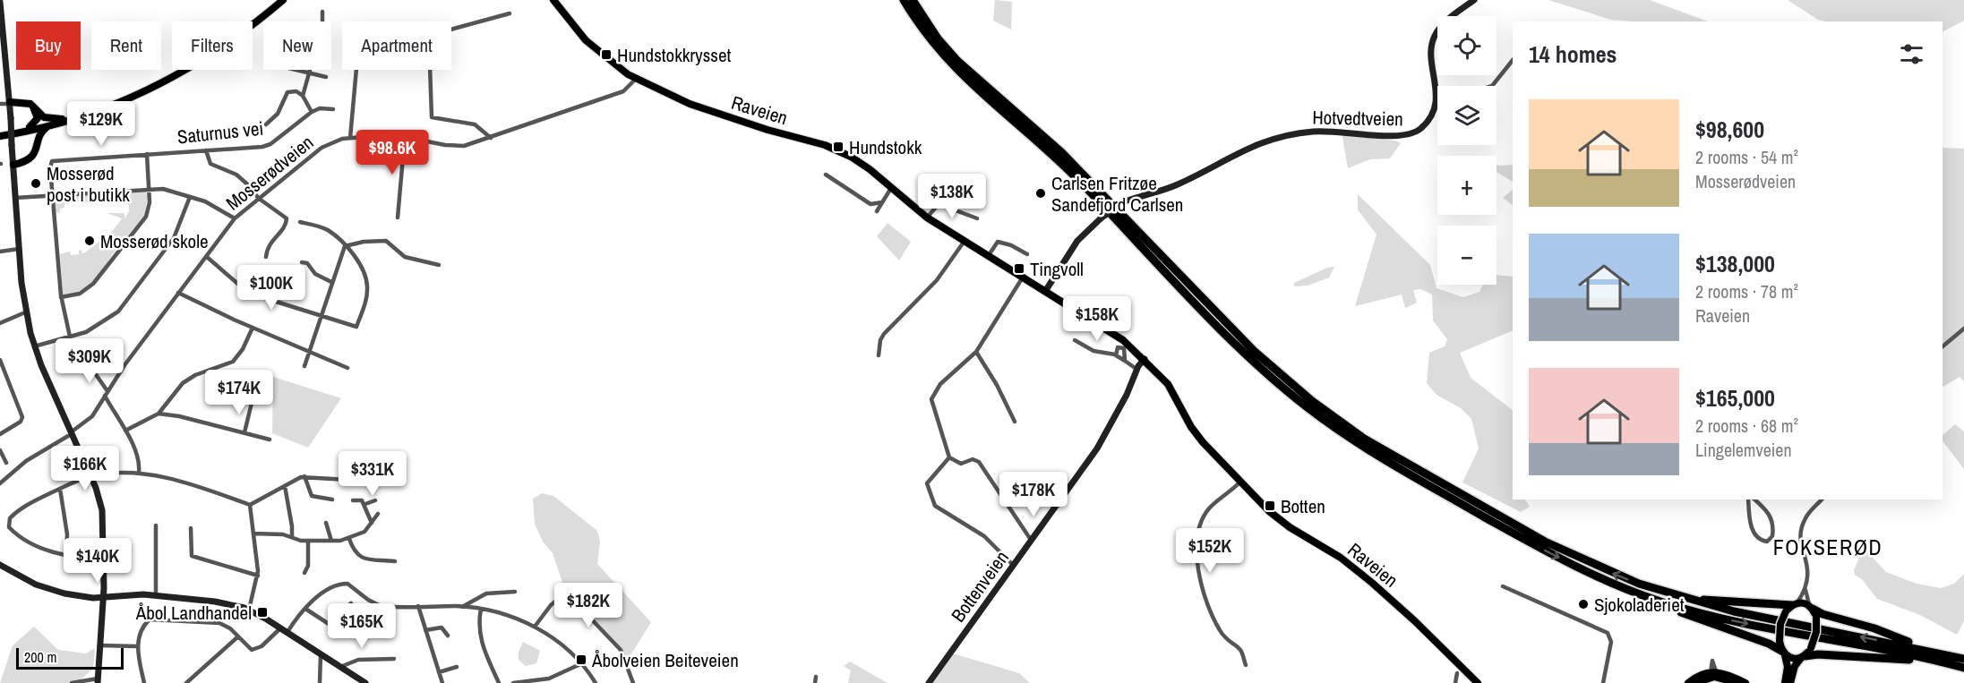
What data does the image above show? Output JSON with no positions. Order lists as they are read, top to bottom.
{
  "streets": {
    "main road": ["Raveien", "Hotvedtveien", "Bottenveien"],
    "street": ["Saturnus vei", "Mosserødveien"]
  },
  "crossings": [
    ["Raveien", "Hotvedtveien"],
    ["Raveien", "Mosserødveien"],
    ["Raveien", "Bottenveien"]
  ],
  "districts": ["FOKSERØD"],
  "places": {
    "transit": [
      "Hundstokkrysset",
      "Hundstokk",
      "Tingvoll",
      "Botten",
      "Åbol Landhandel",
      "Åbolveien Beiteveien"
    ],
    "other": [
      "Mosserød post i butikk",
      "Carlsen Fritzøe Sandefjord Carlsen",
      "Mosserød skole",
      "Sjokoladeriet"
    ]
  },
  "scale_bar": "200 m",
  "page": {
    "map_buttons": ["+", "−"],
    "chip": [
      "Buy",
      "Rent",
      "Filters",
      "New",
      "Apartment"
    ],
    "heading": "14 homes",
    "list": [
      {
        "name": "$98,600",
        "note": "2 rooms · 54 m² · Mosserødveien"
      },
      {
        "name": "$138,000",
        "note": "2 rooms · 78 m² · Raveien"
      },
      {
        "name": "$165,000",
        "note": "2 rooms · 68 m² · Lingelemveien"
      }
    ],
    "price": [
      "$129K",
      "$98.6K",
      "$138K",
      "$100K",
      "$158K",
      "$309K",
      "$174K",
      "$166K",
      "$331K",
      "$178K",
      "$152K",
      "$140K",
      "$182K",
      "$165K"
    ],
    "scale": "200 m"
  }
}
